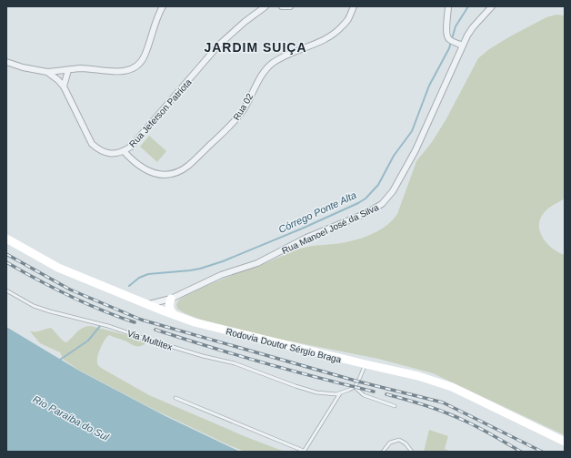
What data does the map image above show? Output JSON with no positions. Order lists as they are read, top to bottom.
{
  "streets": {
    "main road": ["Rodovia Doutor Sérgio Braga"],
    "street": ["Rua 02", "Rua Jeferson Patriota", "Rua Manoel José da Silva"],
    "lane": ["Via Multitex"]
  },
  "crossings": [
    ["Rua 02", "Rua Jeferson Patriota"],
    ["Rua Manoel José da Silva", "Rodovia Doutor Sérgio Braga"]
  ],
  "districts": ["JARDIM SUIÇA"],
  "water": ["Córrego Ponte Alta", "Rio Paraíba do Sul"]
}
